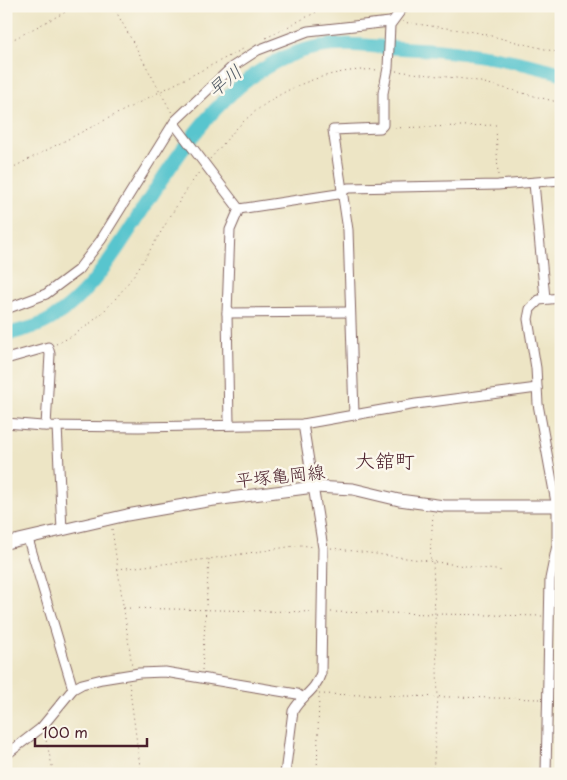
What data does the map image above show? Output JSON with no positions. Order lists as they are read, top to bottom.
{
  "streets": {
    "main road": ["平塚亀岡線"]
  },
  "districts": ["大舘町"],
  "water": ["早川"],
  "scale_bar": "100 m"
}
